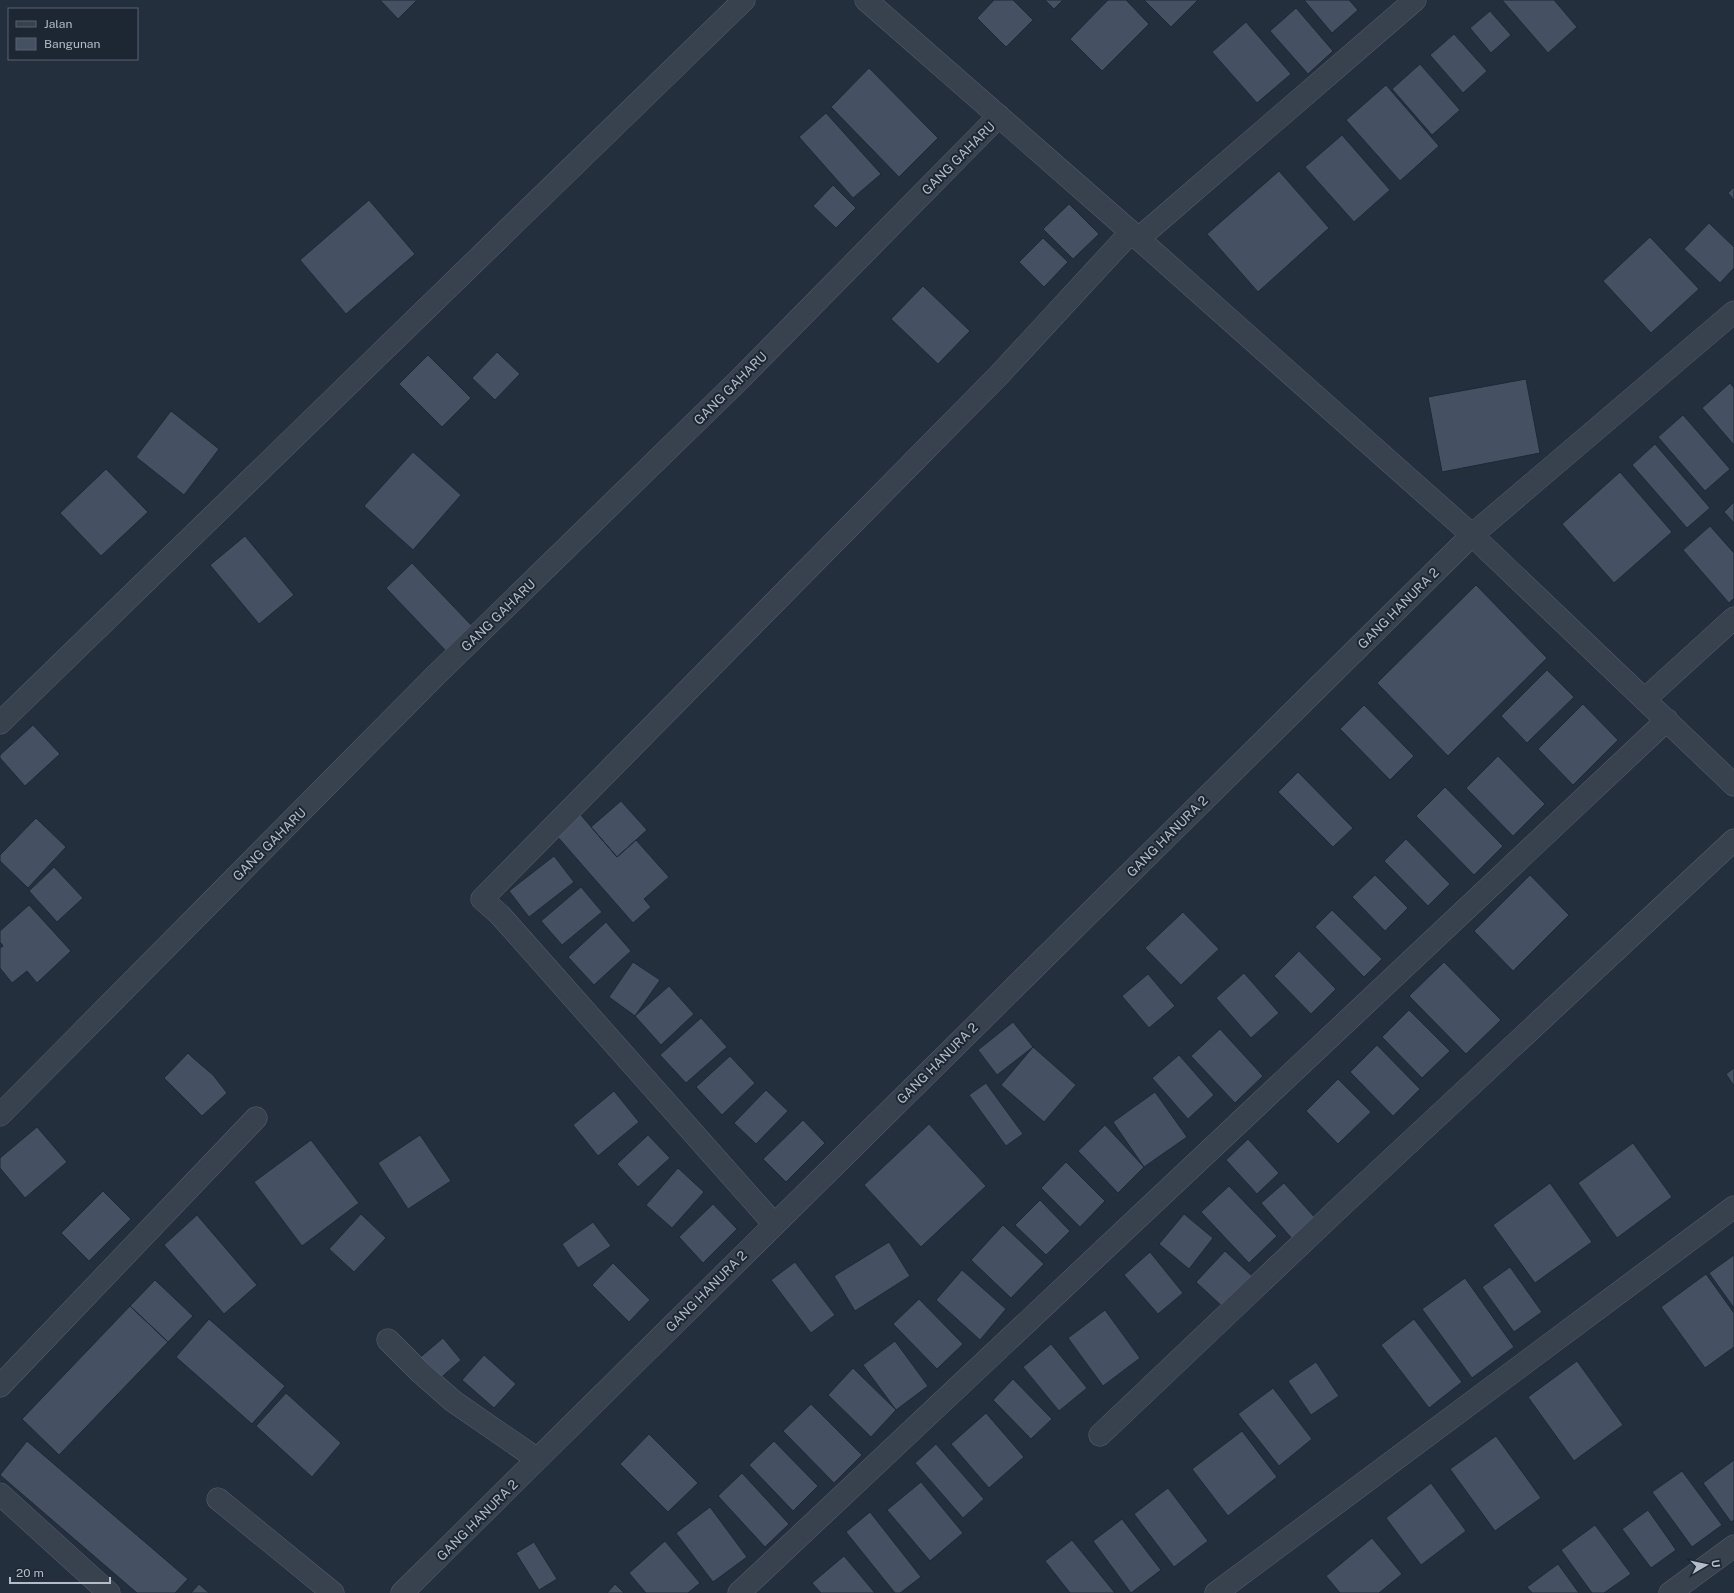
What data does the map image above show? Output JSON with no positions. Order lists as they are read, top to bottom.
{
  "streets": {
    "street": ["GANG GAHARU", "GANG HANURA 2"]
  },
  "legend": ["Jalan", "Bangunan"],
  "scale_bar": "20 m",
  "north": "right"
}
